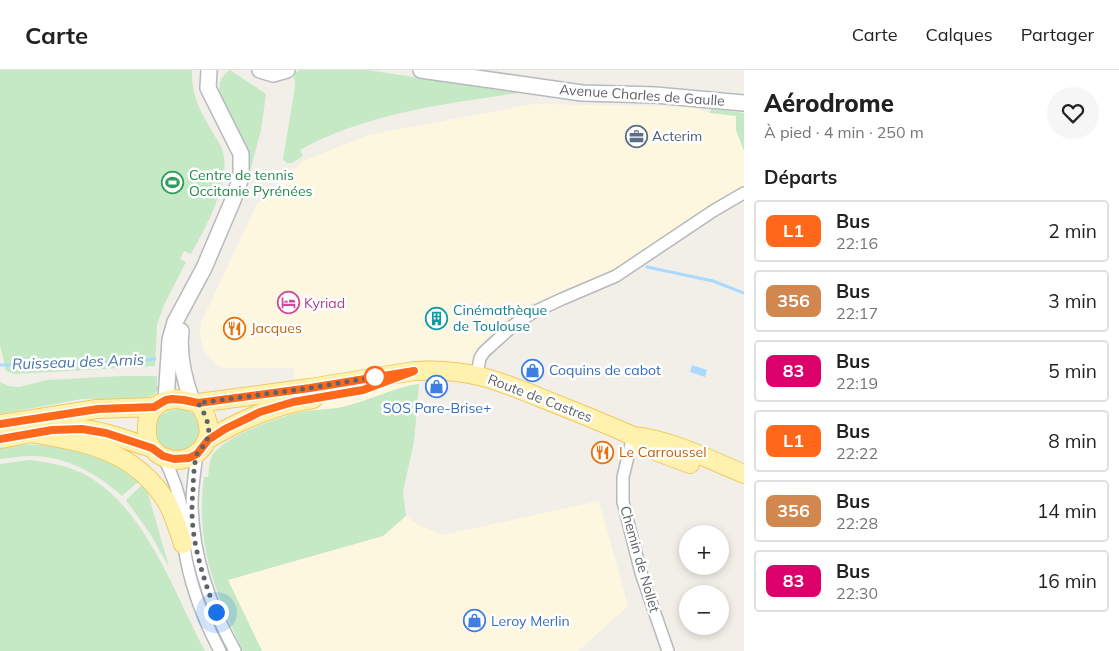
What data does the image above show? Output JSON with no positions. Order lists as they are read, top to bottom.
{
  "streets": {
    "main road": ["Route de Castres"],
    "street": ["Avenue Charles de Gaulle", "Chemin de Nollet"]
  },
  "crossings": [
    ["Route de Castres", "Chemin de Nollet"]
  ],
  "water": ["Ruisseau des Arnis"],
  "places": {
    "office": ["Acterim"],
    "sports": ["Centre de tennis Occitanie Pyrénées"],
    "hotel": ["Kyriad"],
    "building": ["Cinémathèque de Toulouse"],
    "restaurant": ["Jacques", "Le Carroussel"],
    "shop": ["Coquins de cabot", "SOS Pare-Brise+", "Leroy Merlin"]
  },
  "lines": ["bus line L1"],
  "page": {
    "header": "Carte",
    "nav": ["Carte", "Calques", "Partager"],
    "heading": [
      ["Aérodrome", "À pied · 4 min · 250 m"],
      "Départs"
    ],
    "list": [
      {
        "mark": "L1",
        "name": "Bus",
        "note": "22:16",
        "value": "2 min"
      },
      {
        "mark": "356",
        "name": "Bus",
        "note": "22:17",
        "value": "3 min"
      },
      {
        "mark": "83",
        "name": "Bus",
        "note": "22:19",
        "value": "5 min"
      },
      {
        "mark": "L1",
        "name": "Bus",
        "note": "22:22",
        "value": "8 min"
      },
      {
        "mark": "356",
        "name": "Bus",
        "note": "22:28",
        "value": "14 min"
      },
      {
        "mark": "83",
        "name": "Bus",
        "note": "22:30",
        "value": "16 min"
      }
    ],
    "map_buttons": ["+", "−"]
  }
}
